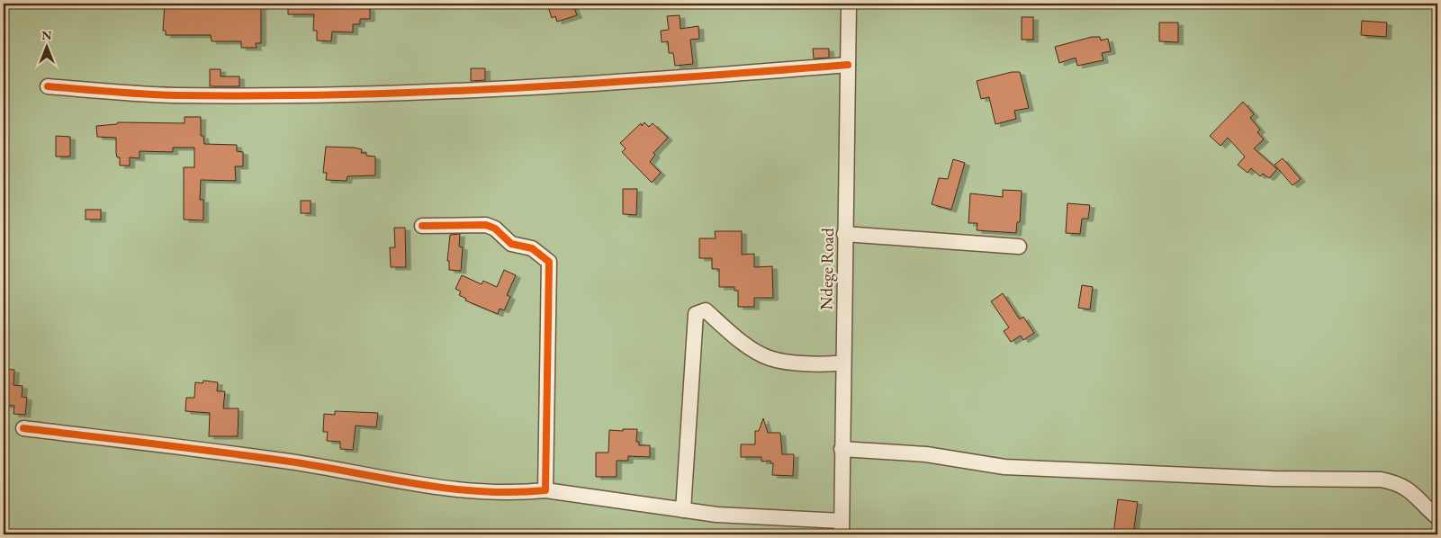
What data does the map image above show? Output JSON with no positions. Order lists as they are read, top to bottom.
{
  "streets": {
    "street": ["Ndege Road"]
  },
  "north": "top"
}
